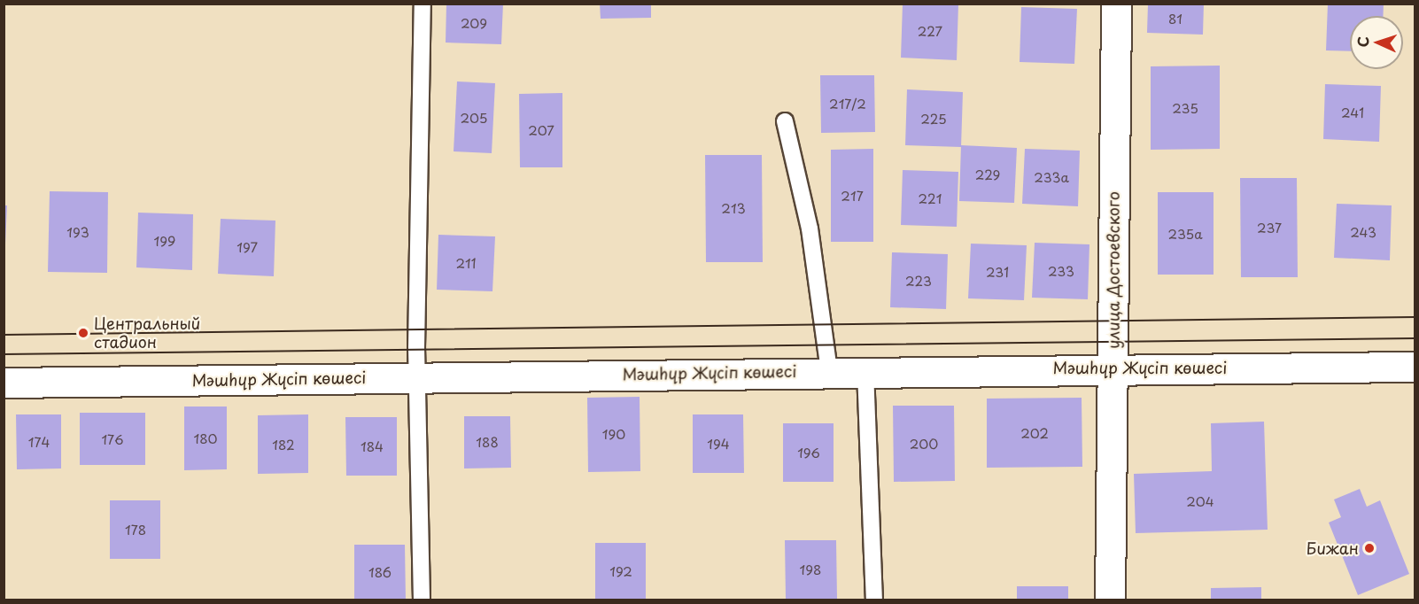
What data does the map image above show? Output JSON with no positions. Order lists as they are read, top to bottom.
{
  "streets": {
    "street": ["улица Достоевского", "Мәшһүр Жүсіп көшесі"]
  },
  "crossings": [
    ["улица Достоевского", "Мәшһүр Жүсіп көшесі"]
  ],
  "places": ["Центральный стадион", "Бижан"],
  "house_numbers": [
    "81",
    "209",
    "227",
    "217/2",
    "235",
    "241",
    "205",
    "225",
    "207",
    "229",
    "233а",
    "217",
    "221",
    "213",
    "237",
    "193",
    "243",
    "235а",
    "199",
    "197",
    "211",
    "233",
    "231",
    "223",
    "202",
    "190",
    "180",
    "176",
    "174",
    "188",
    "194",
    "200",
    "182",
    "184",
    "196",
    "204",
    "178",
    "198",
    "192",
    "186"
  ],
  "north": "left"
}
